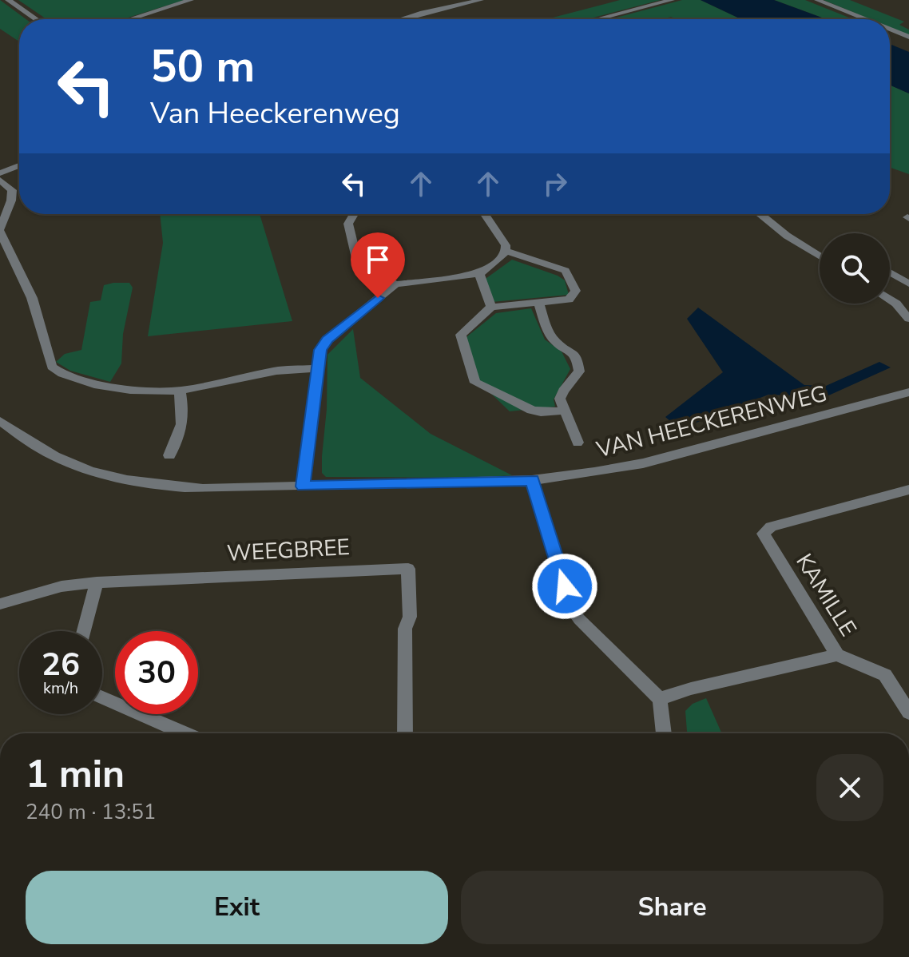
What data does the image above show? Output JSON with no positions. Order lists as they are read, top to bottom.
{
  "streets": {
    "street": ["VAN HEECKERENWEG", "WEEGBREE", "KAMILLE"]
  },
  "page": {
    "turn": ["50 m", "Van Heeckerenweg"],
    "speed": "26 km/h",
    "limit": "30",
    "heading": ["1 min", "240 m · 13:51"],
    "buttons": ["Exit", "Share"]
  }
}
